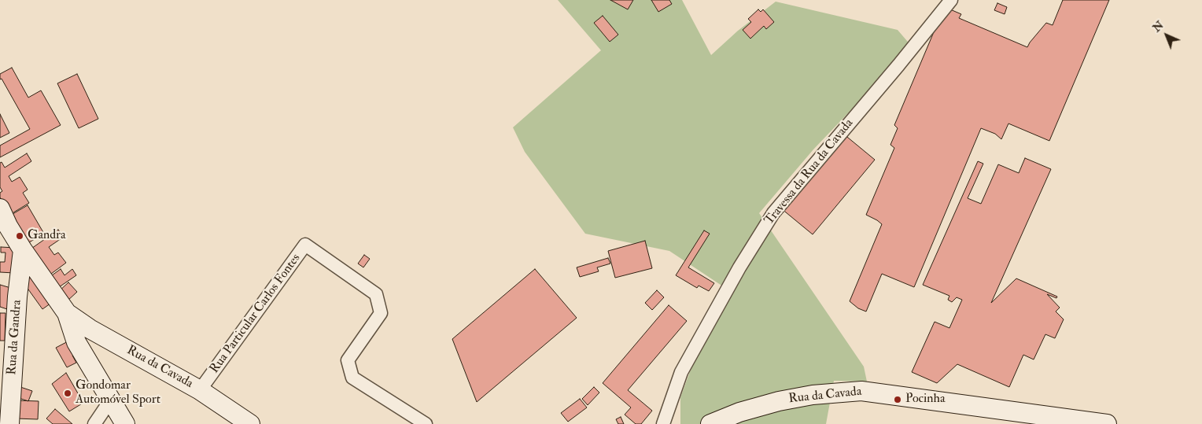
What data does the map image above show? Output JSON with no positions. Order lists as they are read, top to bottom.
{
  "streets": {
    "street": [
      "Travessa da Rua da Cavada",
      "Rua Particular Carlos Fontes",
      "Rua da Gandra",
      "Rua da Cavada"
    ]
  },
  "crossings": [
    ["Rua Particular Carlos Fontes", "Rua da Cavada"]
  ],
  "places": ["Gandra", "Gondomar Automóvel Sport", "Pocinha"],
  "north": "top left"
}
